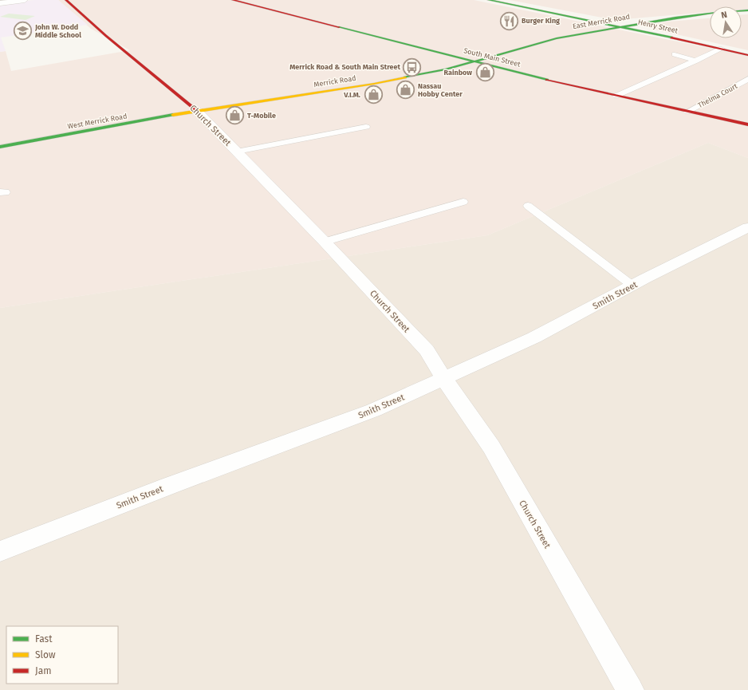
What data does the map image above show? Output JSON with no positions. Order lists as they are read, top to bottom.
{
  "streets": {
    "main road": [
      "East Merrick Road",
      "Henry Street",
      "South Main Street",
      "Merrick Road",
      "West Merrick Road",
      "Church Street"
    ],
    "street": ["Smith Street"],
    "lane": ["Thelma Court"]
  },
  "crossings": [
    ["East Merrick Road", "Henry Street"],
    ["East Merrick Road", "South Main Street"],
    ["East Merrick Road", "Merrick Road"],
    ["South Main Street", "Merrick Road"],
    ["South Main Street", "Thelma Court"],
    ["Merrick Road", "West Merrick Road"],
    ["Merrick Road", "Church Street"],
    ["West Merrick Road", "Church Street"],
    ["Church Street", "Smith Street"]
  ],
  "places": {
    "restaurant": ["Burger King"],
    "school or university": ["John W. Dodd Middle School"],
    "bus stop": ["Merrick Road & South Main Street"],
    "shop": [
      "Rainbow",
      "Nassau Hobby Center",
      "V.I.M.",
      "T-Mobile"
    ]
  },
  "legend": ["Fast", "Slow", "Jam"],
  "north": "top"
}
